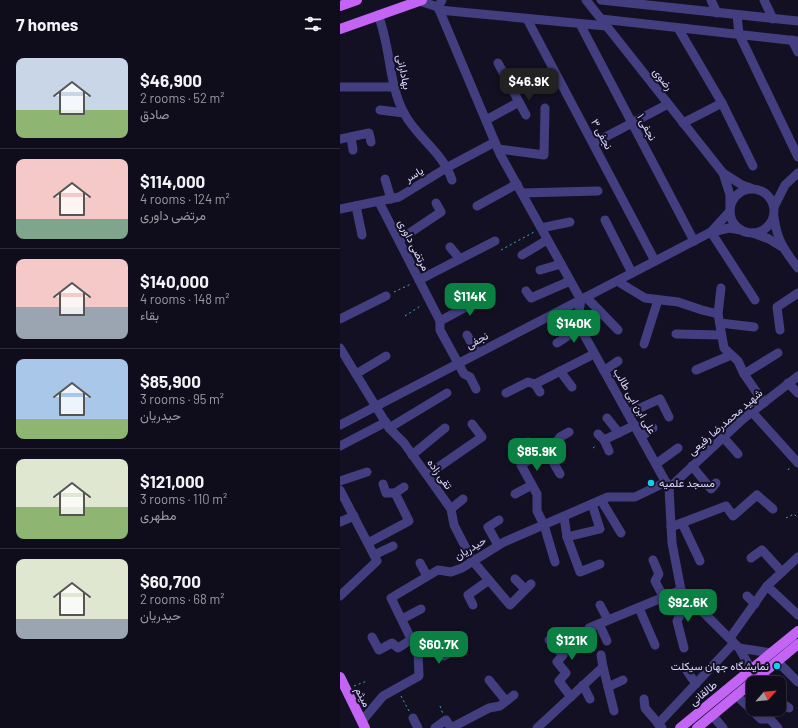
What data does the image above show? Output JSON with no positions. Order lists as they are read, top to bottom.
{
  "streets": {
    "main road": ["طالقانی", "میثم"],
    "street": [
      "بهادارانی",
      "رضوی",
      "نجفی ۱",
      "نجفی ۳",
      "یاسر",
      "مرتضی داوری",
      "نجفی",
      "علی ابن ابی طالب",
      "شهید محمدرضا رفیعی",
      "تقی زاده",
      "حیدریان"
    ]
  },
  "crossings": [
    ["بهادارانی", "یاسر"],
    ["نجفی ۱", "نجفی"],
    ["نجفی ۳", "نجفی"],
    ["یاسر", "مرتضی داوری"],
    ["مرتضی داوری", "نجفی"],
    ["نجفی", "علی ابن ابی طالب"],
    ["نجفی", "تقی زاده"],
    ["علی ابن ابی طالب", "شهید محمدرضا رفیعی"],
    ["علی ابن ابی طالب", "حیدریان"],
    ["شهید محمدرضا رفیعی", "حیدریان"],
    ["تقی زاده", "حیدریان"],
    ["حیدریان", "میثم"]
  ],
  "places": ["مسجد علمیه", "نمایشگاه جهان سیکلت"],
  "north": "top right",
  "page": {
    "heading": "7 homes",
    "list": [
      {
        "name": "$46,900",
        "note": "2 rooms · 52 m² · صادق"
      },
      {
        "name": "$114,000",
        "note": "4 rooms · 124 m² · مرتضی داوری"
      },
      {
        "name": "$140,000",
        "note": "4 rooms · 148 m² · بقاء"
      },
      {
        "name": "$85,900",
        "note": "3 rooms · 95 m² · حیدریان"
      },
      {
        "name": "$121,000",
        "note": "3 rooms · 110 m² · مطهری"
      },
      {
        "name": "$60,700",
        "note": "2 rooms · 68 m² · حیدریان"
      }
    ],
    "price": [
      "$46.9K",
      "$114K",
      "$140K",
      "$85.9K",
      "$92.6K",
      "$121K",
      "$60.7K"
    ]
  }
}
